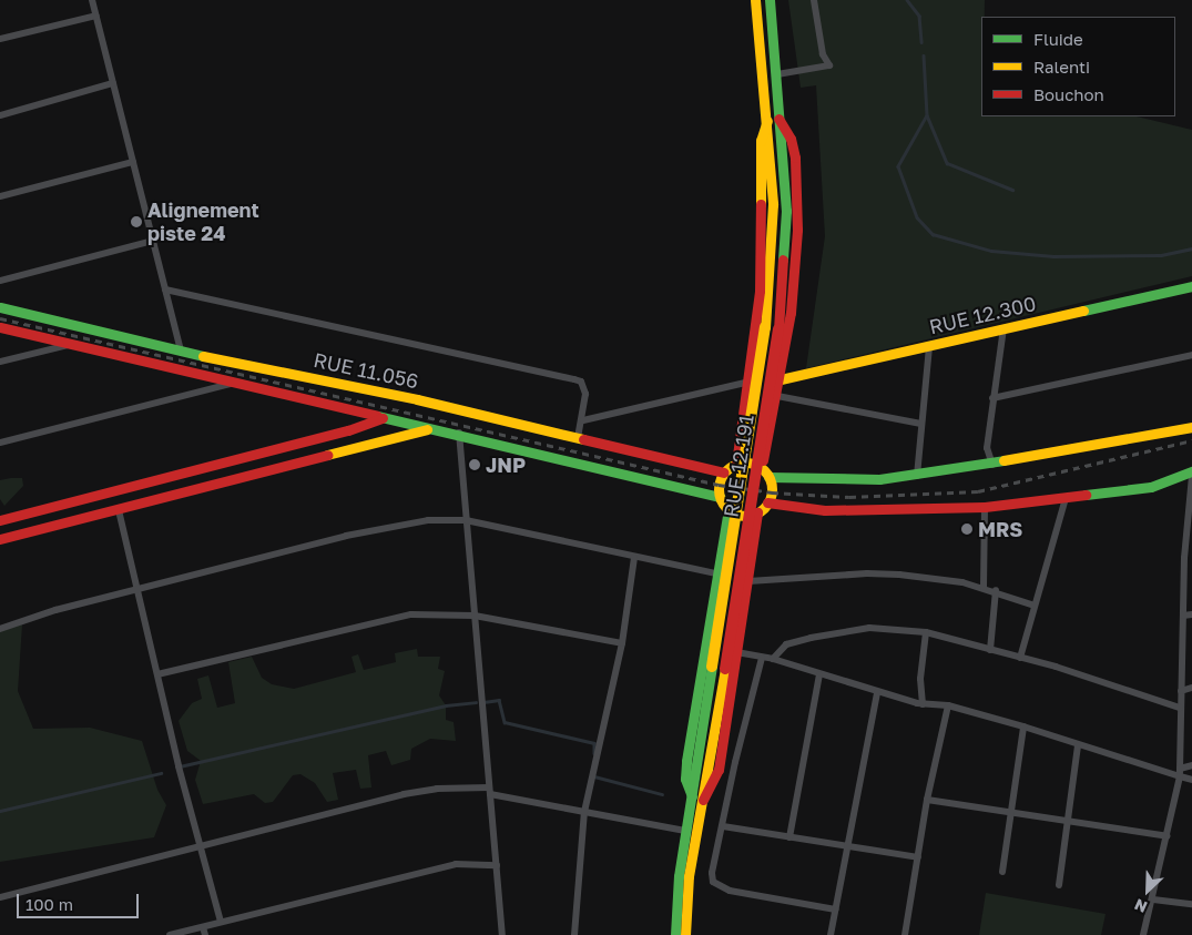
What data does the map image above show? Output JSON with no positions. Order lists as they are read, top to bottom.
{
  "streets": {
    "main road": ["RUE 12.300", "RUE 11.056", "RUE 12.191"]
  },
  "places": ["Alignement piste 24", "JNP", "MRS"],
  "legend": ["Fluide", "Ralenti", "Bouchon"],
  "scale_bar": "100 m",
  "north": "bottom left"
}
